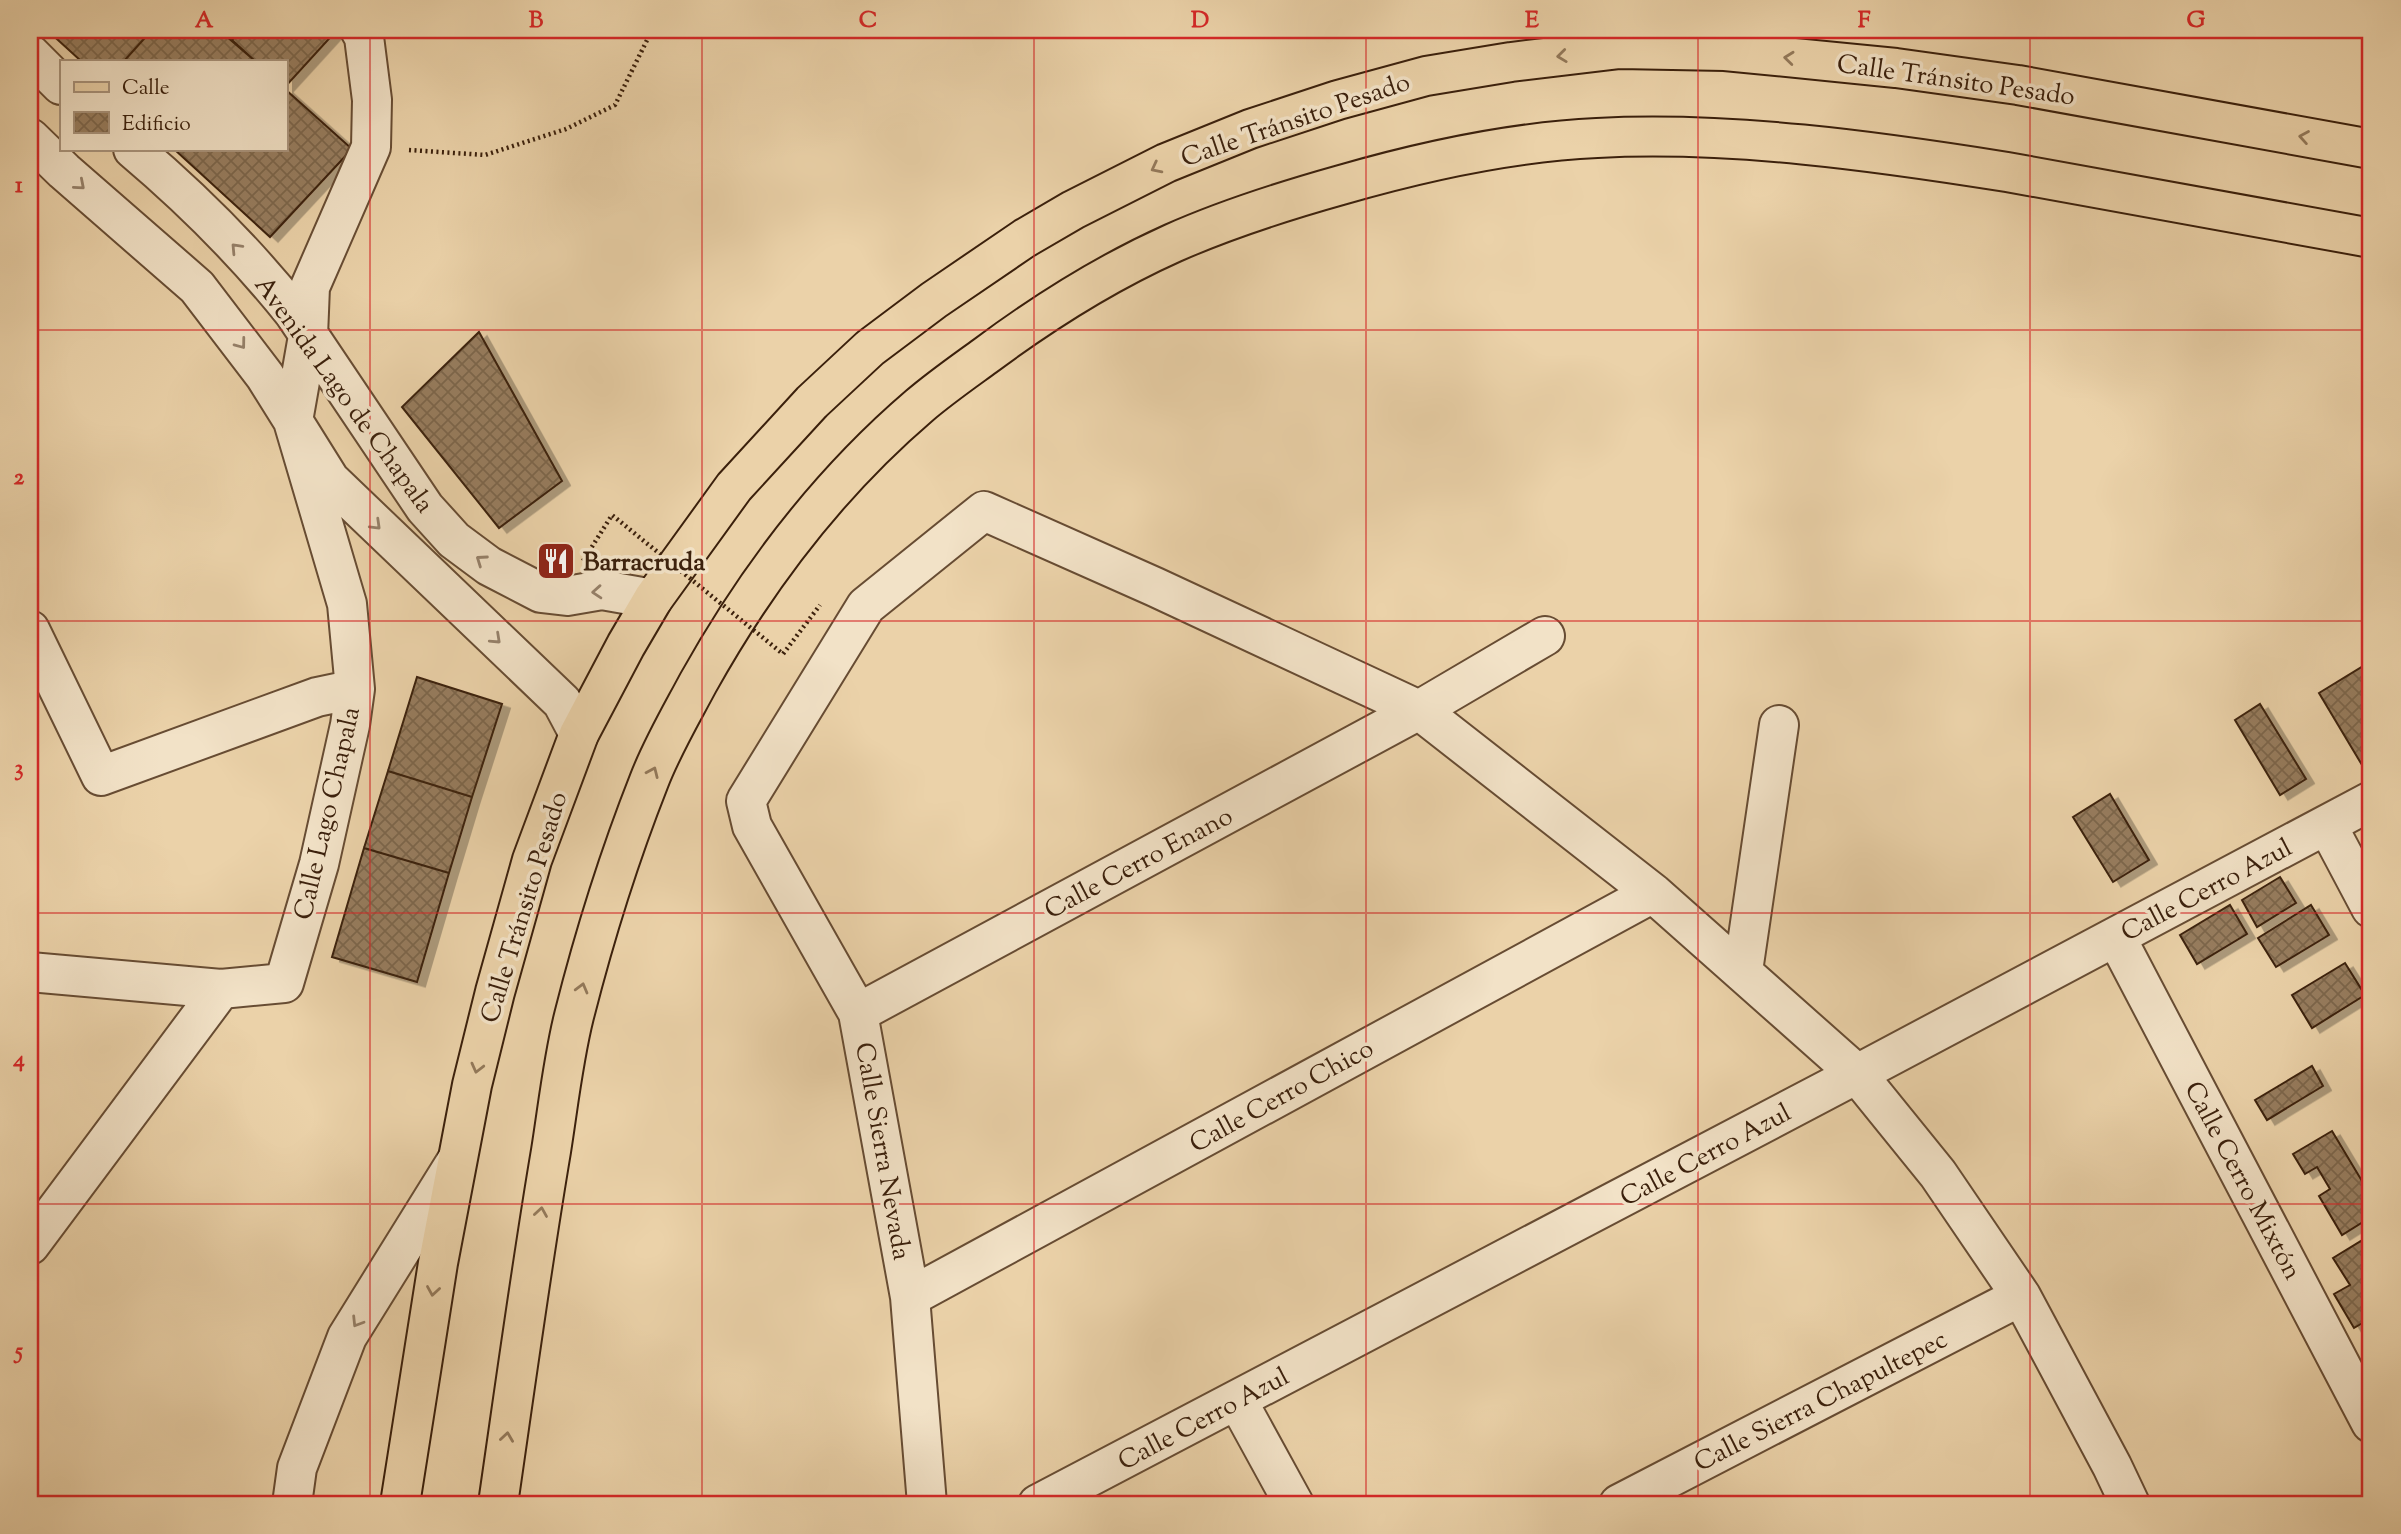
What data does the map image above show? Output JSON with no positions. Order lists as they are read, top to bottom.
{
  "streets": {
    "main road": ["Calle Tránsito Pesado"],
    "street": [
      "Avenida Lago de Chapala",
      "Calle Lago Chapala",
      "Calle Cerro Enano",
      "Calle Cerro Azul",
      "Calle Cerro Chico",
      "Calle Sierra Nevada",
      "Calle Cerro Mixtón",
      "Calle Sierra Chapultepec"
    ]
  },
  "crossings": [
    ["Calle Tránsito Pesado", "Avenida Lago de Chapala"],
    ["Avenida Lago de Chapala", "Calle Lago Chapala"],
    ["Calle Cerro Enano", "Calle Sierra Nevada"],
    ["Calle Cerro Azul", "Calle Cerro Mixtón"],
    ["Calle Cerro Chico", "Calle Sierra Nevada"]
  ],
  "one_way": ["Calle Tránsito Pesado"],
  "places": {
    "restaurant": ["Barracruda"]
  },
  "legend": ["Calle", "Edificio"],
  "grid": {
    "columns": [
      "A",
      "B",
      "C",
      "D",
      "E",
      "F",
      "G"
    ],
    "rows": [
      "1",
      "2",
      "3",
      "4",
      "5"
    ]
  }
}
